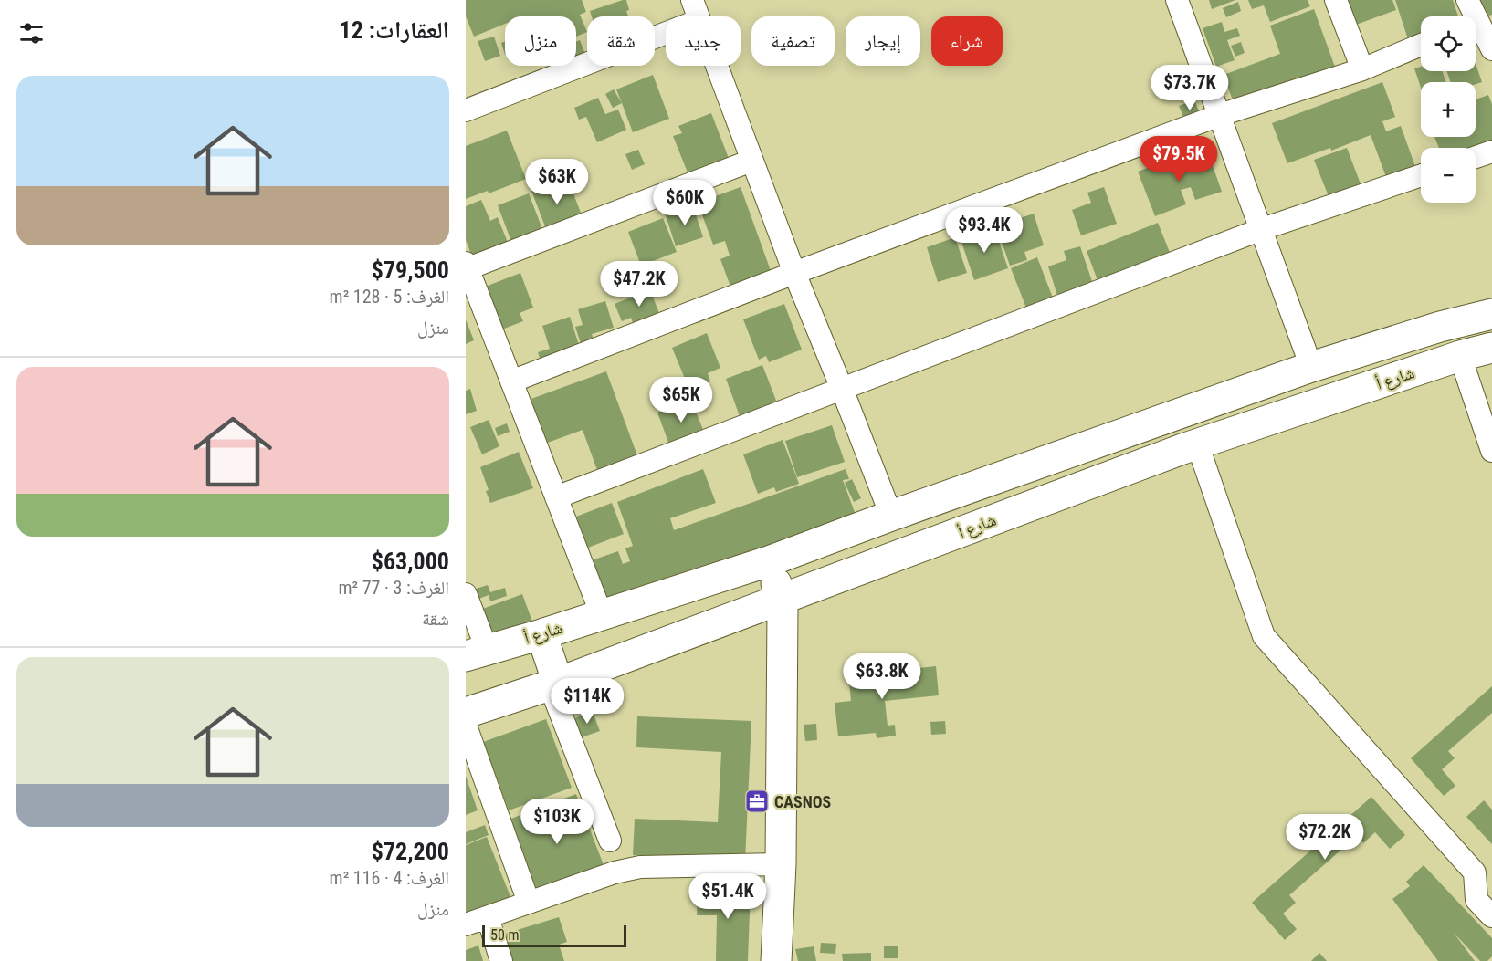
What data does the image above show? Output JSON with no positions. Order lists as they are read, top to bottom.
{
  "streets": {
    "street": ["شارع أ"]
  },
  "places": {
    "office": ["CASNOS"]
  },
  "scale_bar": "50 m",
  "page": {
    "heading": "العقارات: 12",
    "map_buttons": ["+", "−"],
    "chip": [
      "شراء",
      "إيجار",
      "تصفية",
      "جديد",
      "شقة",
      "منزل"
    ],
    "price": [
      "$73.7K",
      "$79.5K",
      "$63K",
      "$60K",
      "$93.4K",
      "$47.2K",
      "$65K",
      "$63.8K",
      "$114K",
      "$103K",
      "$72.2K",
      "$51.4K"
    ],
    "list": [
      {
        "name": "$79,500",
        "note": "الغرف: 5 · 128 m² · منزل"
      },
      {
        "name": "$63,000",
        "note": "الغرف: 3 · 77 m² · شقة"
      },
      {
        "name": "$72,200",
        "note": "الغرف: 4 · 116 m² · منزل"
      }
    ],
    "scale": "50 m"
  }
}
